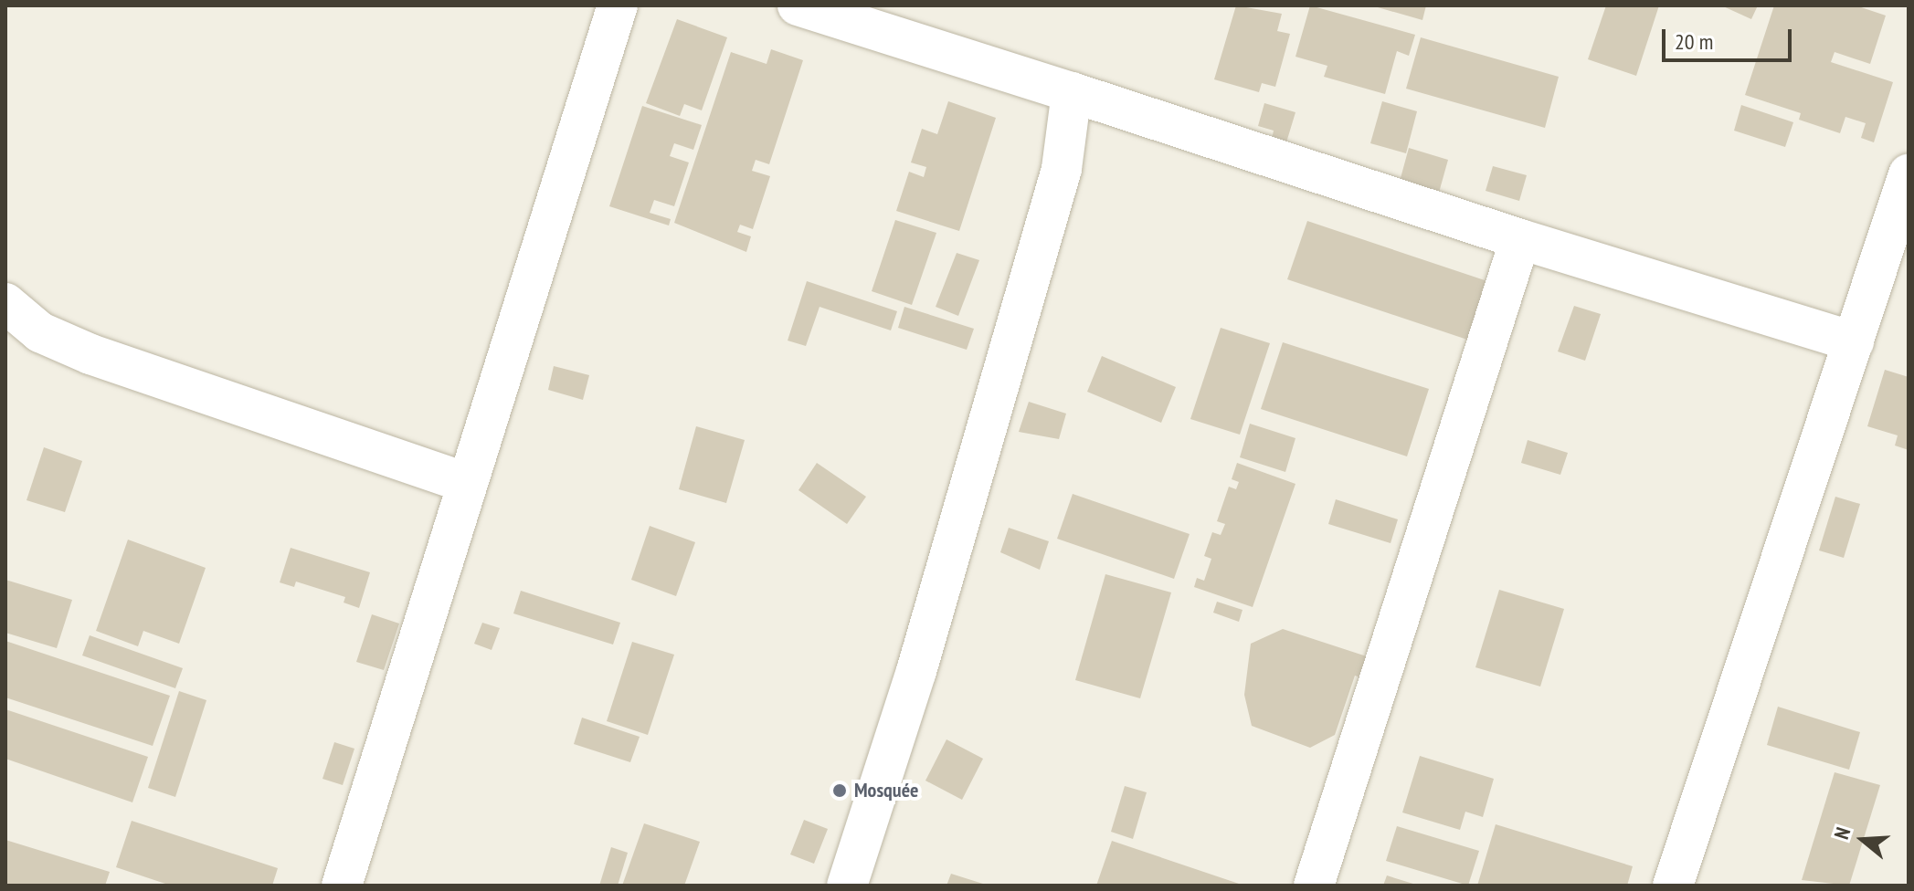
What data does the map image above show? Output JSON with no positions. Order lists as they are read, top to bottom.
{
  "places": ["Mosquée"],
  "scale_bar": "20 m",
  "north": "left"
}
